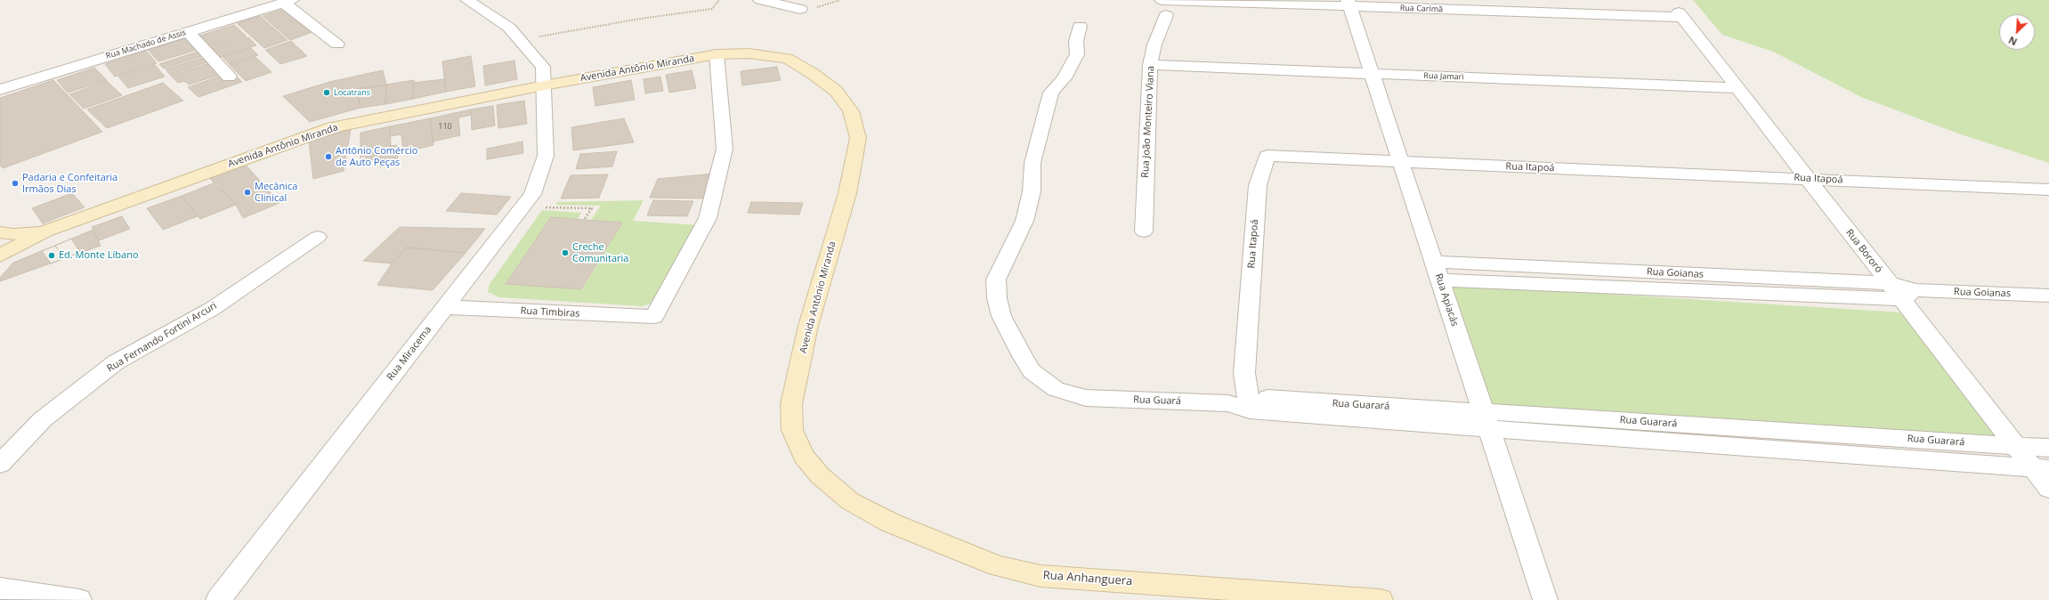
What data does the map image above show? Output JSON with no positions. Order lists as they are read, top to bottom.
{
  "streets": {
    "street": [
      "Rua Carimã",
      "Rua Machado de Assis",
      "Avenida Antônio Miranda",
      "Rua Jamari",
      "Rua João Monteiro Viana",
      "Rua Itapoá",
      "Rua Bororó",
      "Rua Goianas",
      "Rua Apiacás",
      "Rua Timbiras",
      "Rua Fernando Fortini Arcuri",
      "Rua Miracema",
      "Rua Guará",
      "Rua Guarará",
      "Rua Anhanguera"
    ]
  },
  "crossings": [
    ["Rua Carimã", "Rua João Monteiro Viana"],
    ["Rua Carimã", "Rua Bororó"],
    ["Rua Carimã", "Rua Apiacás"],
    ["Avenida Antônio Miranda", "Rua Timbiras"],
    ["Avenida Antônio Miranda", "Rua Miracema"],
    ["Avenida Antônio Miranda", "Rua Anhanguera"],
    ["Rua Jamari", "Rua João Monteiro Viana"],
    ["Rua Jamari", "Rua Bororó"],
    ["Rua Jamari", "Rua Apiacás"],
    ["Rua Itapoá", "Rua Bororó"],
    ["Rua Itapoá", "Rua Apiacás"],
    ["Rua Itapoá", "Rua Guará"],
    ["Rua Itapoá", "Rua Guarará"],
    ["Rua Bororó", "Rua Goianas"],
    ["Rua Bororó", "Rua Guarará"],
    ["Rua Goianas", "Rua Apiacás"],
    ["Rua Apiacás", "Rua Guarará"],
    ["Rua Timbiras", "Rua Miracema"],
    ["Rua Guará", "Rua Guarará"]
  ],
  "places": [
    "Locatrans",
    "Antônio Comércio de Auto Peças",
    "Padaria e Confeitaria Irmãos Dias",
    "Mecânica Clinical",
    "Creche Comunitaria",
    "Ed. Monte Líbano"
  ],
  "house_numbers": ["110"],
  "north": "bottom left"
}
